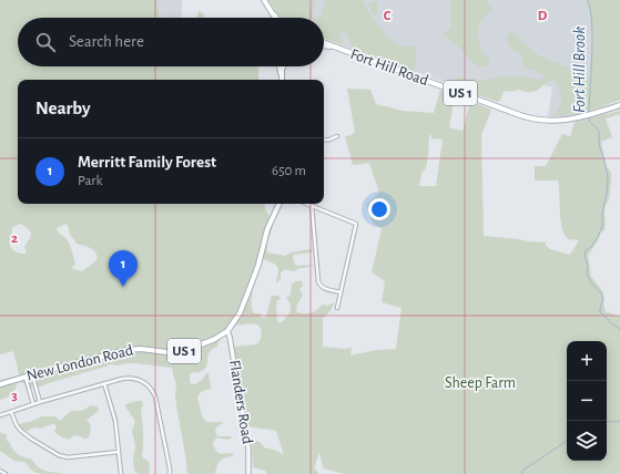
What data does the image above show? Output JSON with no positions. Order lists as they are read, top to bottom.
{
  "streets": {
    "main road": ["Fort Hill Road", "US 1", "New London Road"],
    "street": ["Flanders Road"]
  },
  "crossings": [
    ["New London Road", "Flanders Road"]
  ],
  "water": ["Fort Hill Brook"],
  "parks": ["Sheep Farm"],
  "page": {
    "search": "Search here",
    "heading": "Nearby",
    "list": [
      {
        "mark": "1",
        "name": "Merritt Family Forest",
        "note": "Park",
        "value": "650 m"
      }
    ],
    "pins": "1",
    "map_buttons": ["+", "−"]
  },
  "grid": {
    "columns": ["C", "D"],
    "rows": ["2", "3"]
  }
}
